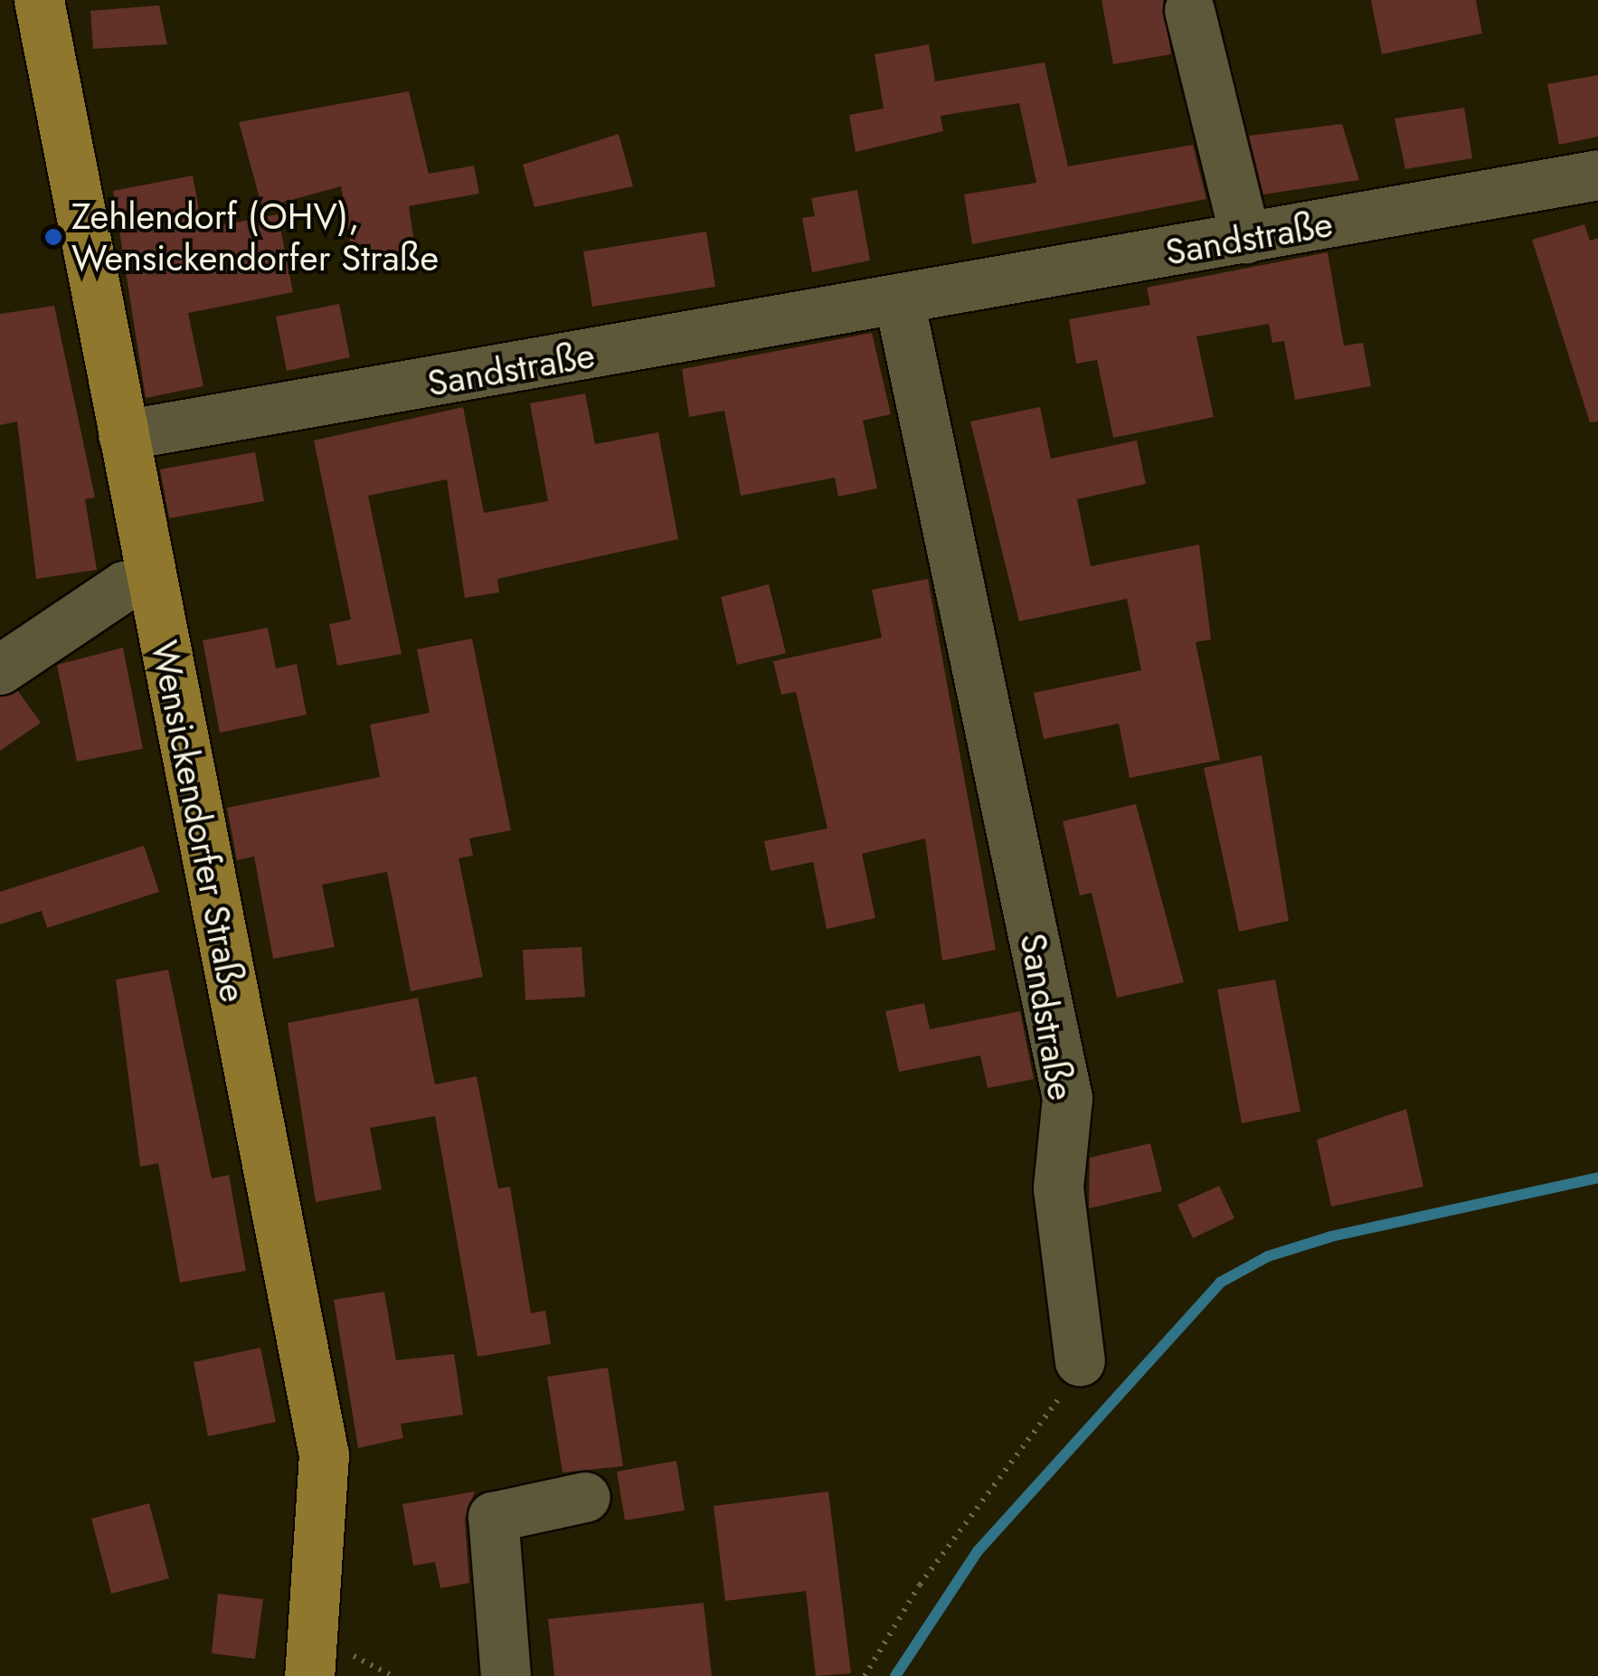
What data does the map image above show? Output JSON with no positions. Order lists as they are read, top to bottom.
{
  "streets": {
    "main road": ["Wensickendorfer Straße"],
    "street": ["Sandstraße"]
  },
  "crossings": [
    ["Sandstraße", "Wensickendorfer Straße"]
  ],
  "places": ["Zehlendorf (OHV), Wensickendorfer Straße"]
}
